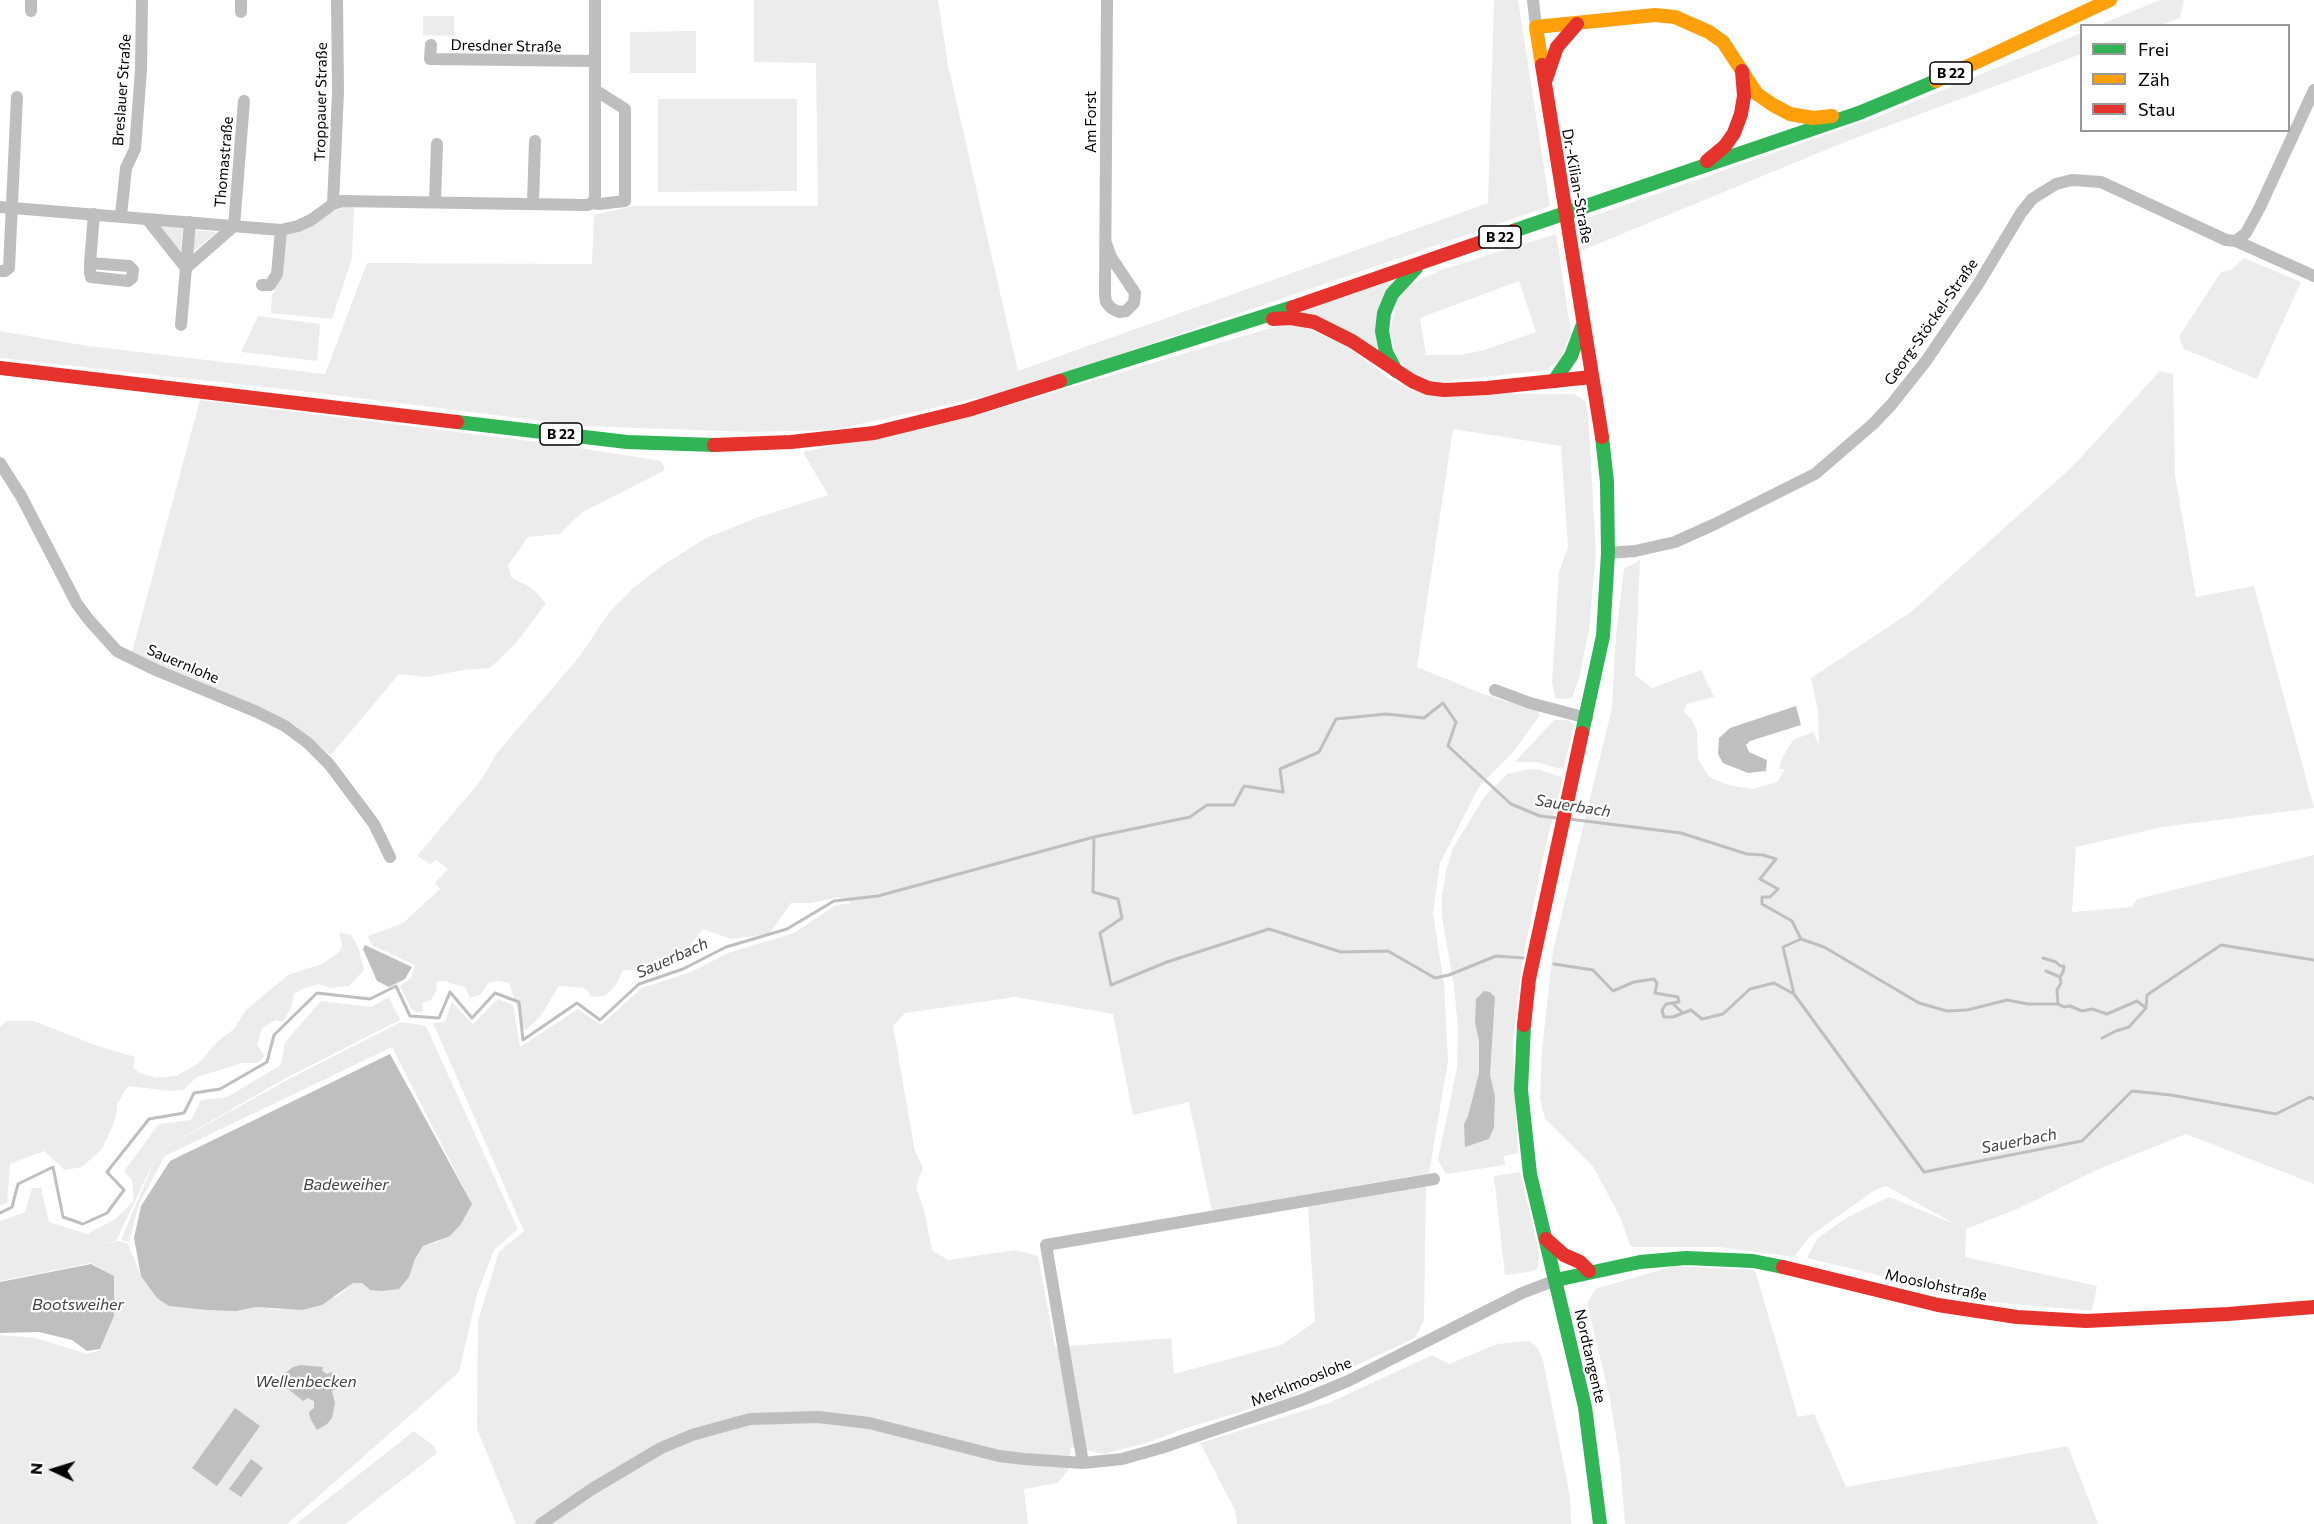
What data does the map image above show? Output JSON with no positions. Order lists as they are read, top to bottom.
{
  "streets": {
    "main road": [
      "B 22",
      "Dr.-Kilian-Straße",
      "Mooslohstraße",
      "Nordtangente"
    ],
    "street": [
      "Dresdner Straße",
      "Breslauer Straße",
      "Troppauer Straße",
      "Am Forst",
      "Thomastraße",
      "Georg-Stöckel-Straße",
      "Sauernlohe",
      "Merklmooslohe"
    ]
  },
  "crossings": [
    ["Dr.-Kilian-Straße", "Georg-Stöckel-Straße"],
    ["Dr.-Kilian-Straße", "Nordtangente"],
    ["Mooslohstraße", "Nordtangente"],
    ["Mooslohstraße", "Merklmooslohe"],
    ["Nordtangente", "Merklmooslohe"]
  ],
  "water": [
    "Sauerbach",
    "Badeweiher",
    "Bootsweiher",
    "Wellenbecken"
  ],
  "legend": ["Frei", "Zäh", "Stau"],
  "north": "left"
}
